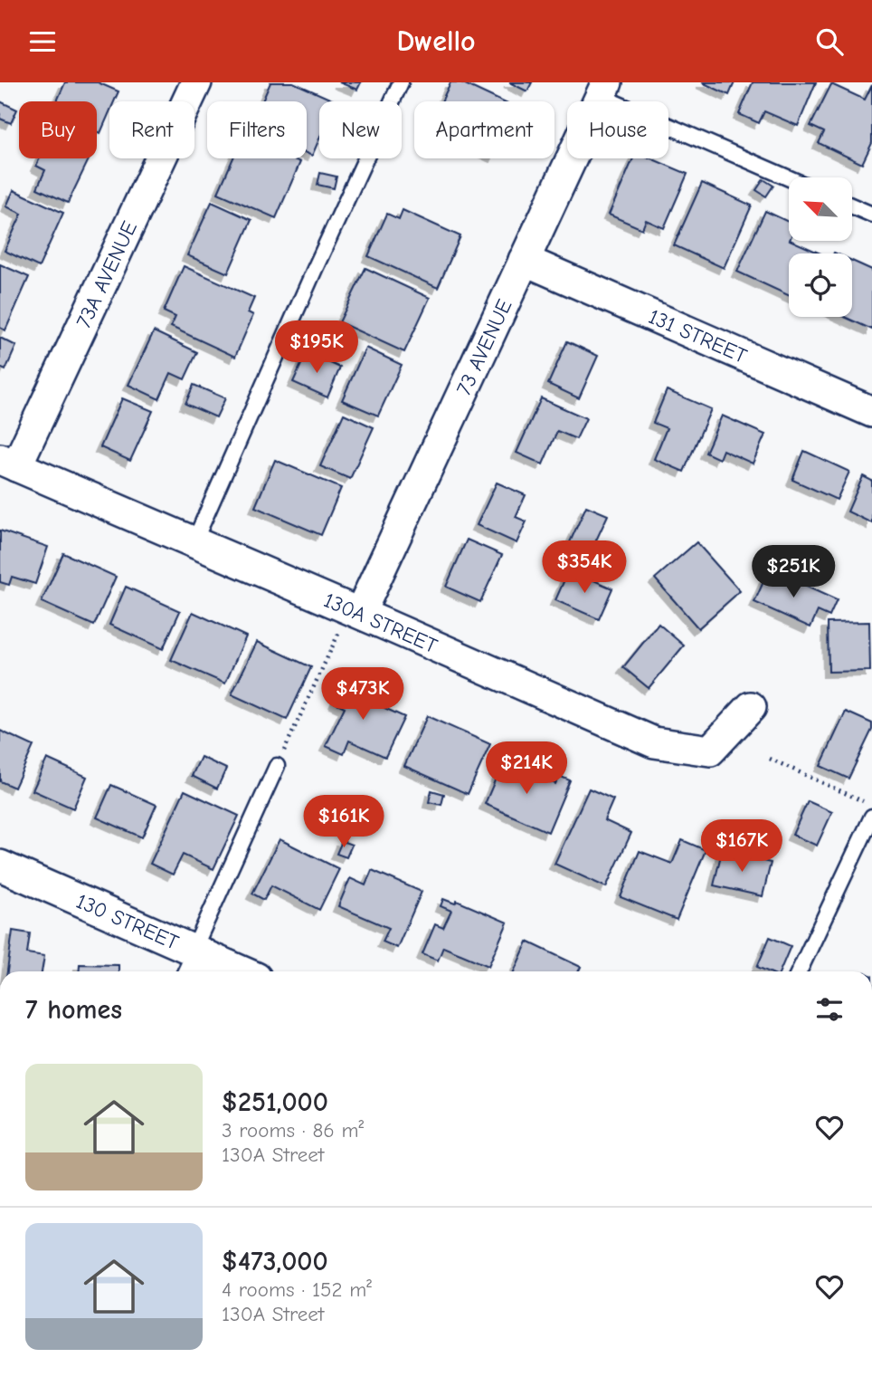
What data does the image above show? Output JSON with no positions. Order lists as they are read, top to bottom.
{
  "streets": {
    "street": [
      "73A AVENUE",
      "131 STREET",
      "73 AVENUE",
      "130A STREET",
      "130 STREET"
    ]
  },
  "crossings": [
    ["73A AVENUE", "130A STREET"],
    ["131 STREET", "73 AVENUE"],
    ["73 AVENUE", "130A STREET"]
  ],
  "north": "top left",
  "page": {
    "header": "Dwello",
    "chip": [
      "Buy",
      "Rent",
      "Filters",
      "New",
      "Apartment",
      "House"
    ],
    "price": [
      "$195K",
      "$354K",
      "$251K",
      "$473K",
      "$214K",
      "$161K",
      "$167K"
    ],
    "heading": "7 homes",
    "list": [
      {
        "name": "$251,000",
        "note": "3 rooms · 86 m² · 130A Street"
      },
      {
        "name": "$473,000",
        "note": "4 rooms · 152 m² · 130A Street"
      }
    ]
  }
}
